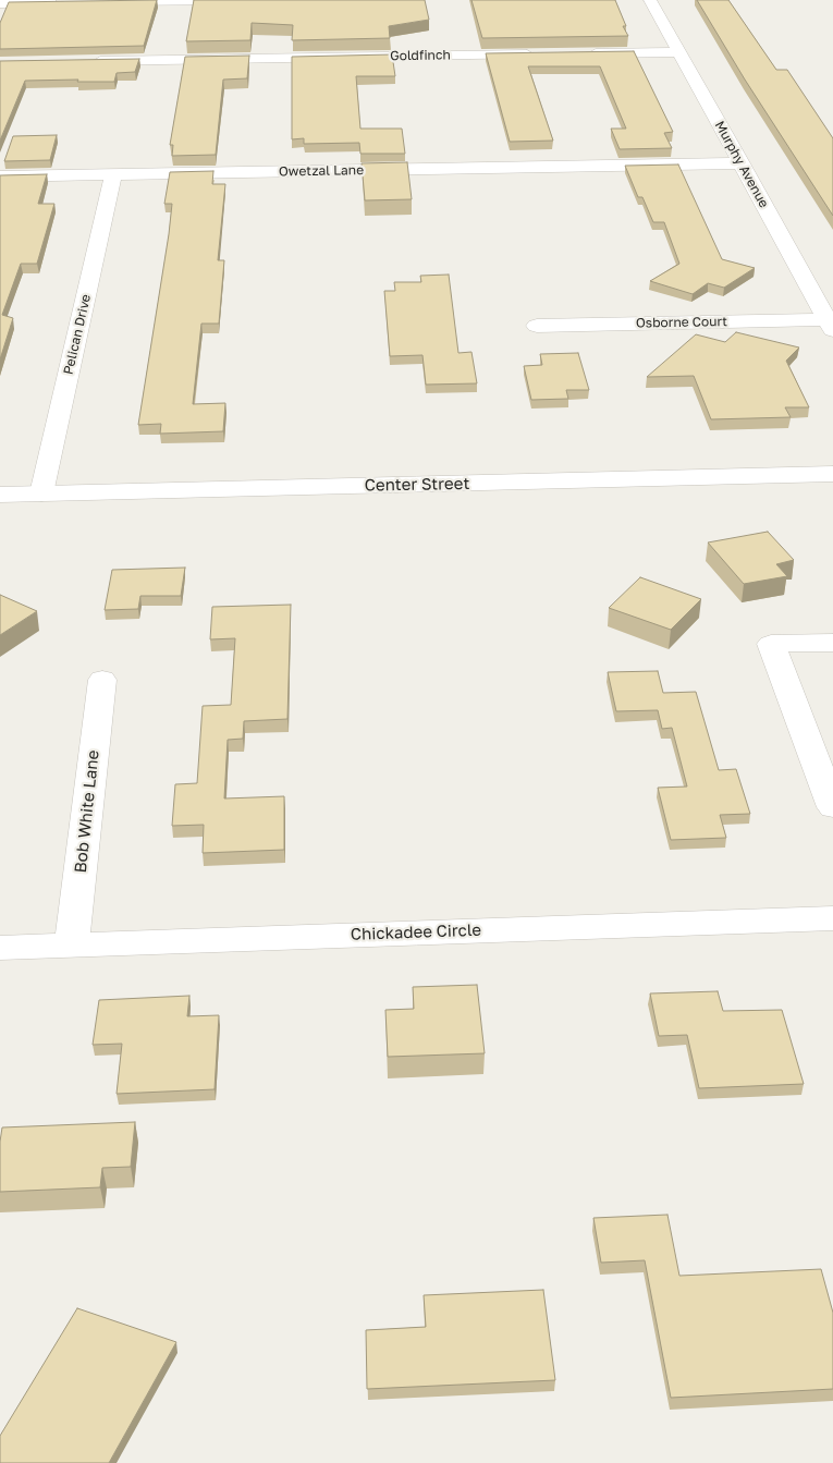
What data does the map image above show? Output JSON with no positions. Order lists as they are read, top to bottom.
{
  "streets": {
    "street": [
      "Goldfinch",
      "Murphy Avenue",
      "Owetzal Lane",
      "Osborne Court",
      "Pelican Drive",
      "Center Street",
      "Bob White Lane",
      "Chickadee Circle"
    ]
  },
  "crossings": [
    ["Murphy Avenue", "Owetzal Lane"],
    ["Murphy Avenue", "Osborne Court"],
    ["Owetzal Lane", "Pelican Drive"],
    ["Pelican Drive", "Center Street"],
    ["Bob White Lane", "Chickadee Circle"]
  ]
}
